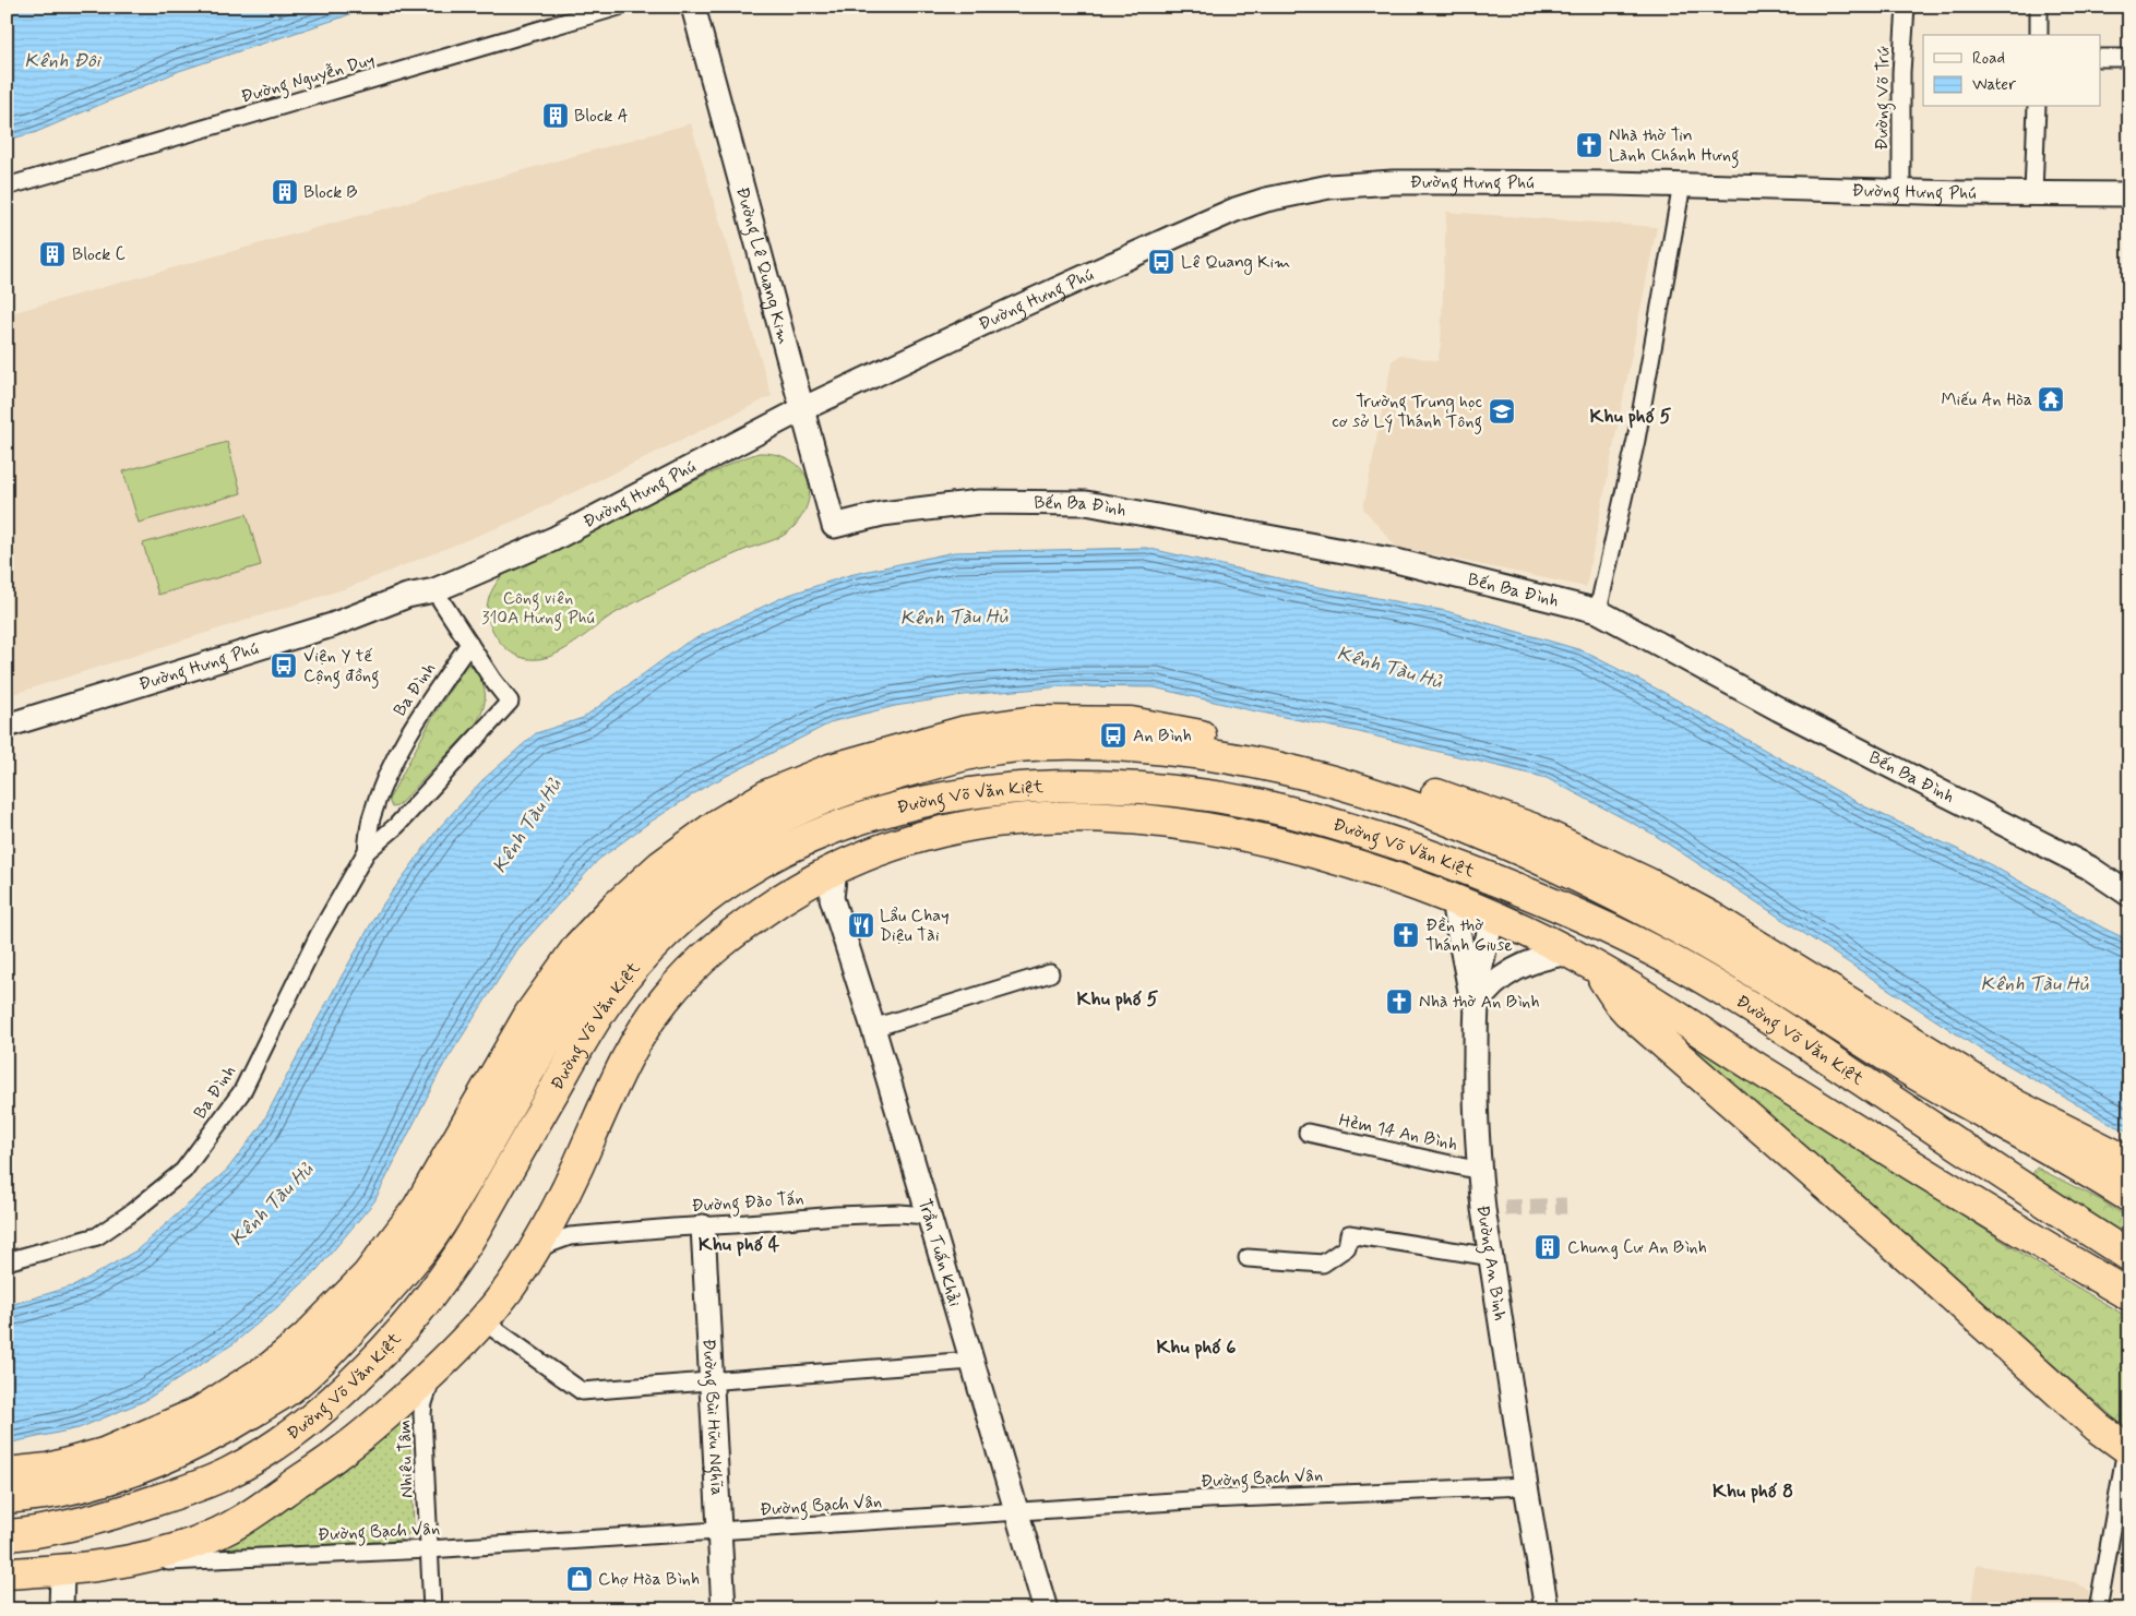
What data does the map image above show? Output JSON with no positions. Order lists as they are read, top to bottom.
{
  "streets": {
    "highway": ["Đường Võ Văn Kiệt"],
    "street": [
      "Đường Nguyễn Duy",
      "Đường Võ Trứ",
      "Đường Hưng Phú",
      "Đường Lê Quang Kim",
      "Bến Ba Đình",
      "Ba Đình",
      "Hẻm 14 An Bình",
      "Đường Đào Tấn",
      "Trần Tuấn Khải",
      "Đường An Bình",
      "Đường Bùi Hữu Nghĩa",
      "Nhiêu Tâm",
      "Đường Bạch Vân"
    ]
  },
  "crossings": [
    ["Đường Võ Trứ", "Đường Hưng Phú"],
    ["Đường Hưng Phú", "Đường Lê Quang Kim"],
    ["Đường Lê Quang Kim", "Bến Ba Đình"],
    ["Đường Võ Văn Kiệt", "Đường Đào Tấn"],
    ["Đường Võ Văn Kiệt", "Trần Tuấn Khải"],
    ["Đường Võ Văn Kiệt", "Đường An Bình"],
    ["Đường Võ Văn Kiệt", "Nhiêu Tâm"],
    ["Đường Võ Văn Kiệt", "Đường Bạch Vân"],
    ["Hẻm 14 An Bình", "Đường An Bình"],
    ["Đường Đào Tấn", "Trần Tuấn Khải"],
    ["Đường Đào Tấn", "Đường Bùi Hữu Nghĩa"],
    ["Trần Tuấn Khải", "Đường Bạch Vân"],
    ["Đường An Bình", "Đường Bạch Vân"],
    ["Đường Bùi Hữu Nghĩa", "Đường Bạch Vân"],
    ["Nhiêu Tâm", "Đường Bạch Vân"]
  ],
  "districts": [
    "Khu phố 5",
    "Khu phố 5",
    "Khu phố 4",
    "Khu phố 6",
    "Khu phố 8"
  ],
  "water": ["Kênh Đôi", "Kênh Tàu Hủ"],
  "parks": ["Công viên 310A Hưng Phú"],
  "places": {
    "building": [
      "Block A",
      "Block B",
      "Block C",
      "Chung Cư An Bình"
    ],
    "church": ["Nhà thờ Tin Lành Chánh Hưng", "Đền thờ Thánh Giuse", "Nhà thờ An Bình"],
    "bus stop": ["Lê Quang Kim", "Viện Y tế Cộng đồng", "An Bình"],
    "temple": ["Miếu An Hòa"],
    "school or university": ["Trường Trung học cơ sở Lý Thánh Tông"],
    "restaurant": ["Lẩu Chay Diệu Tài"],
    "shop": ["Chợ Hòa Bình"]
  },
  "legend": ["Road", "Water"]
}
